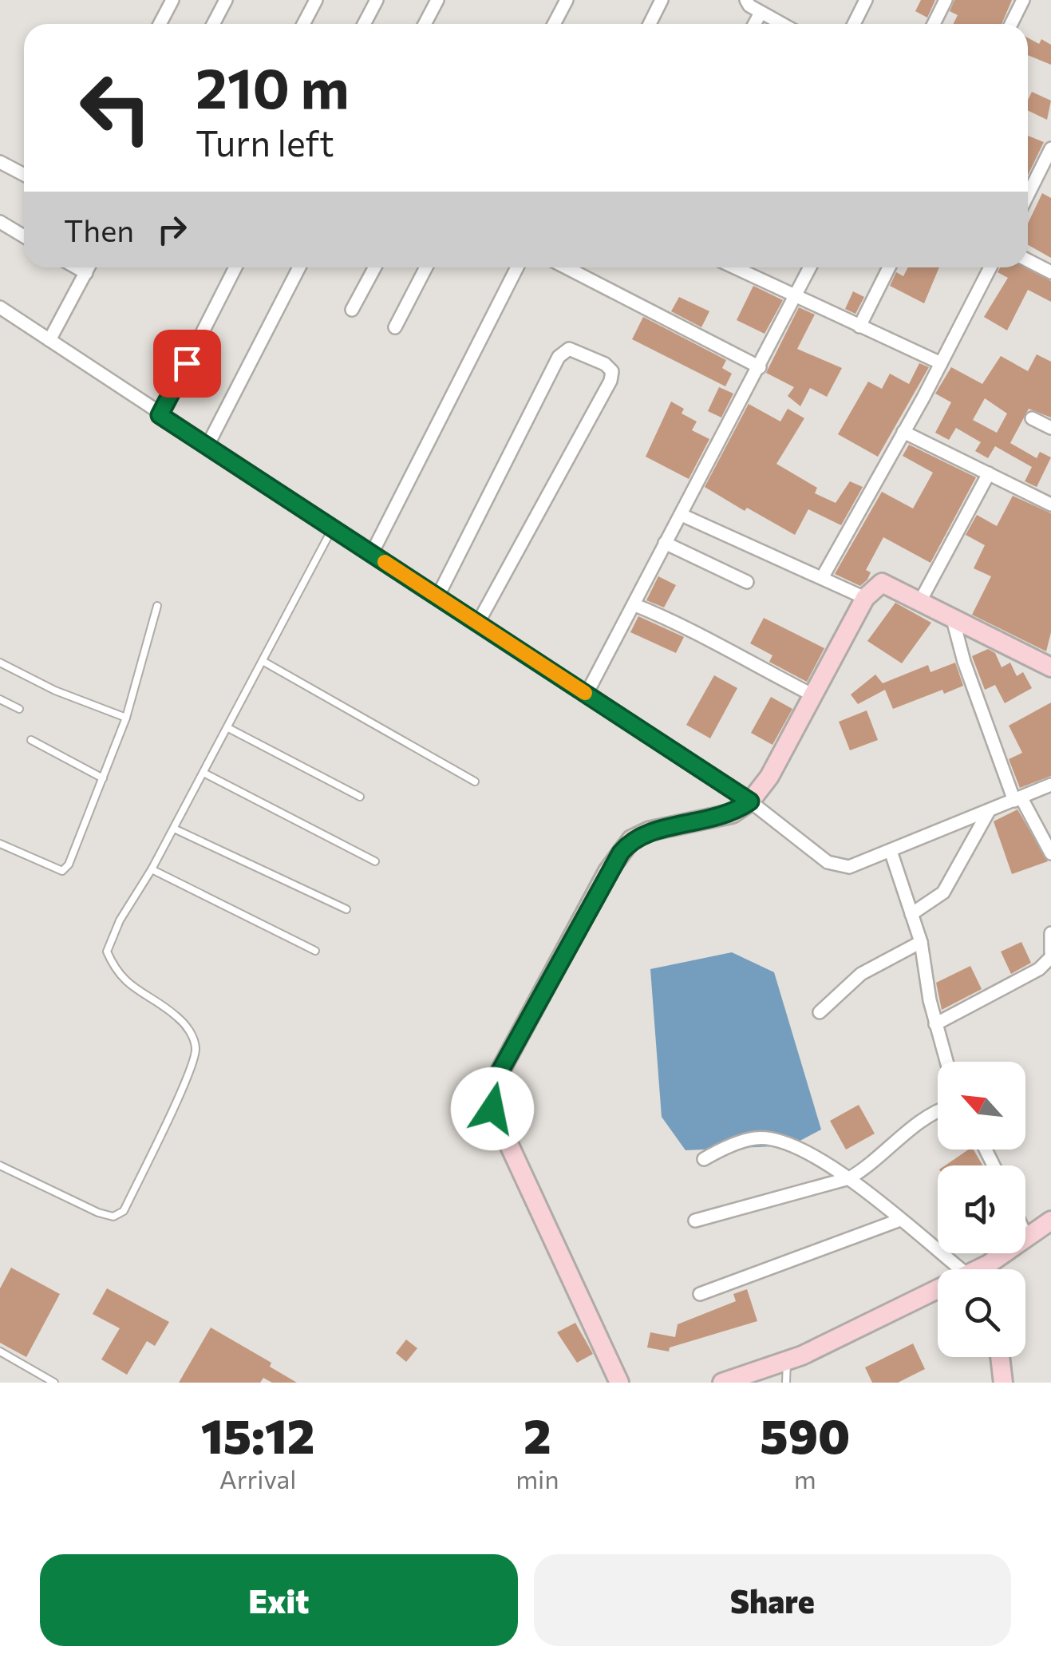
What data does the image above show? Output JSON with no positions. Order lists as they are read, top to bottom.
{
  "north": "top left",
  "page": {
    "turn": ["210 m", "Turn left"],
    "then": "Then",
    "eta": [
      "15:12",
      "Arrival",
      "2",
      "min",
      "590",
      "m"
    ],
    "buttons": ["Exit", "Share"]
  }
}
